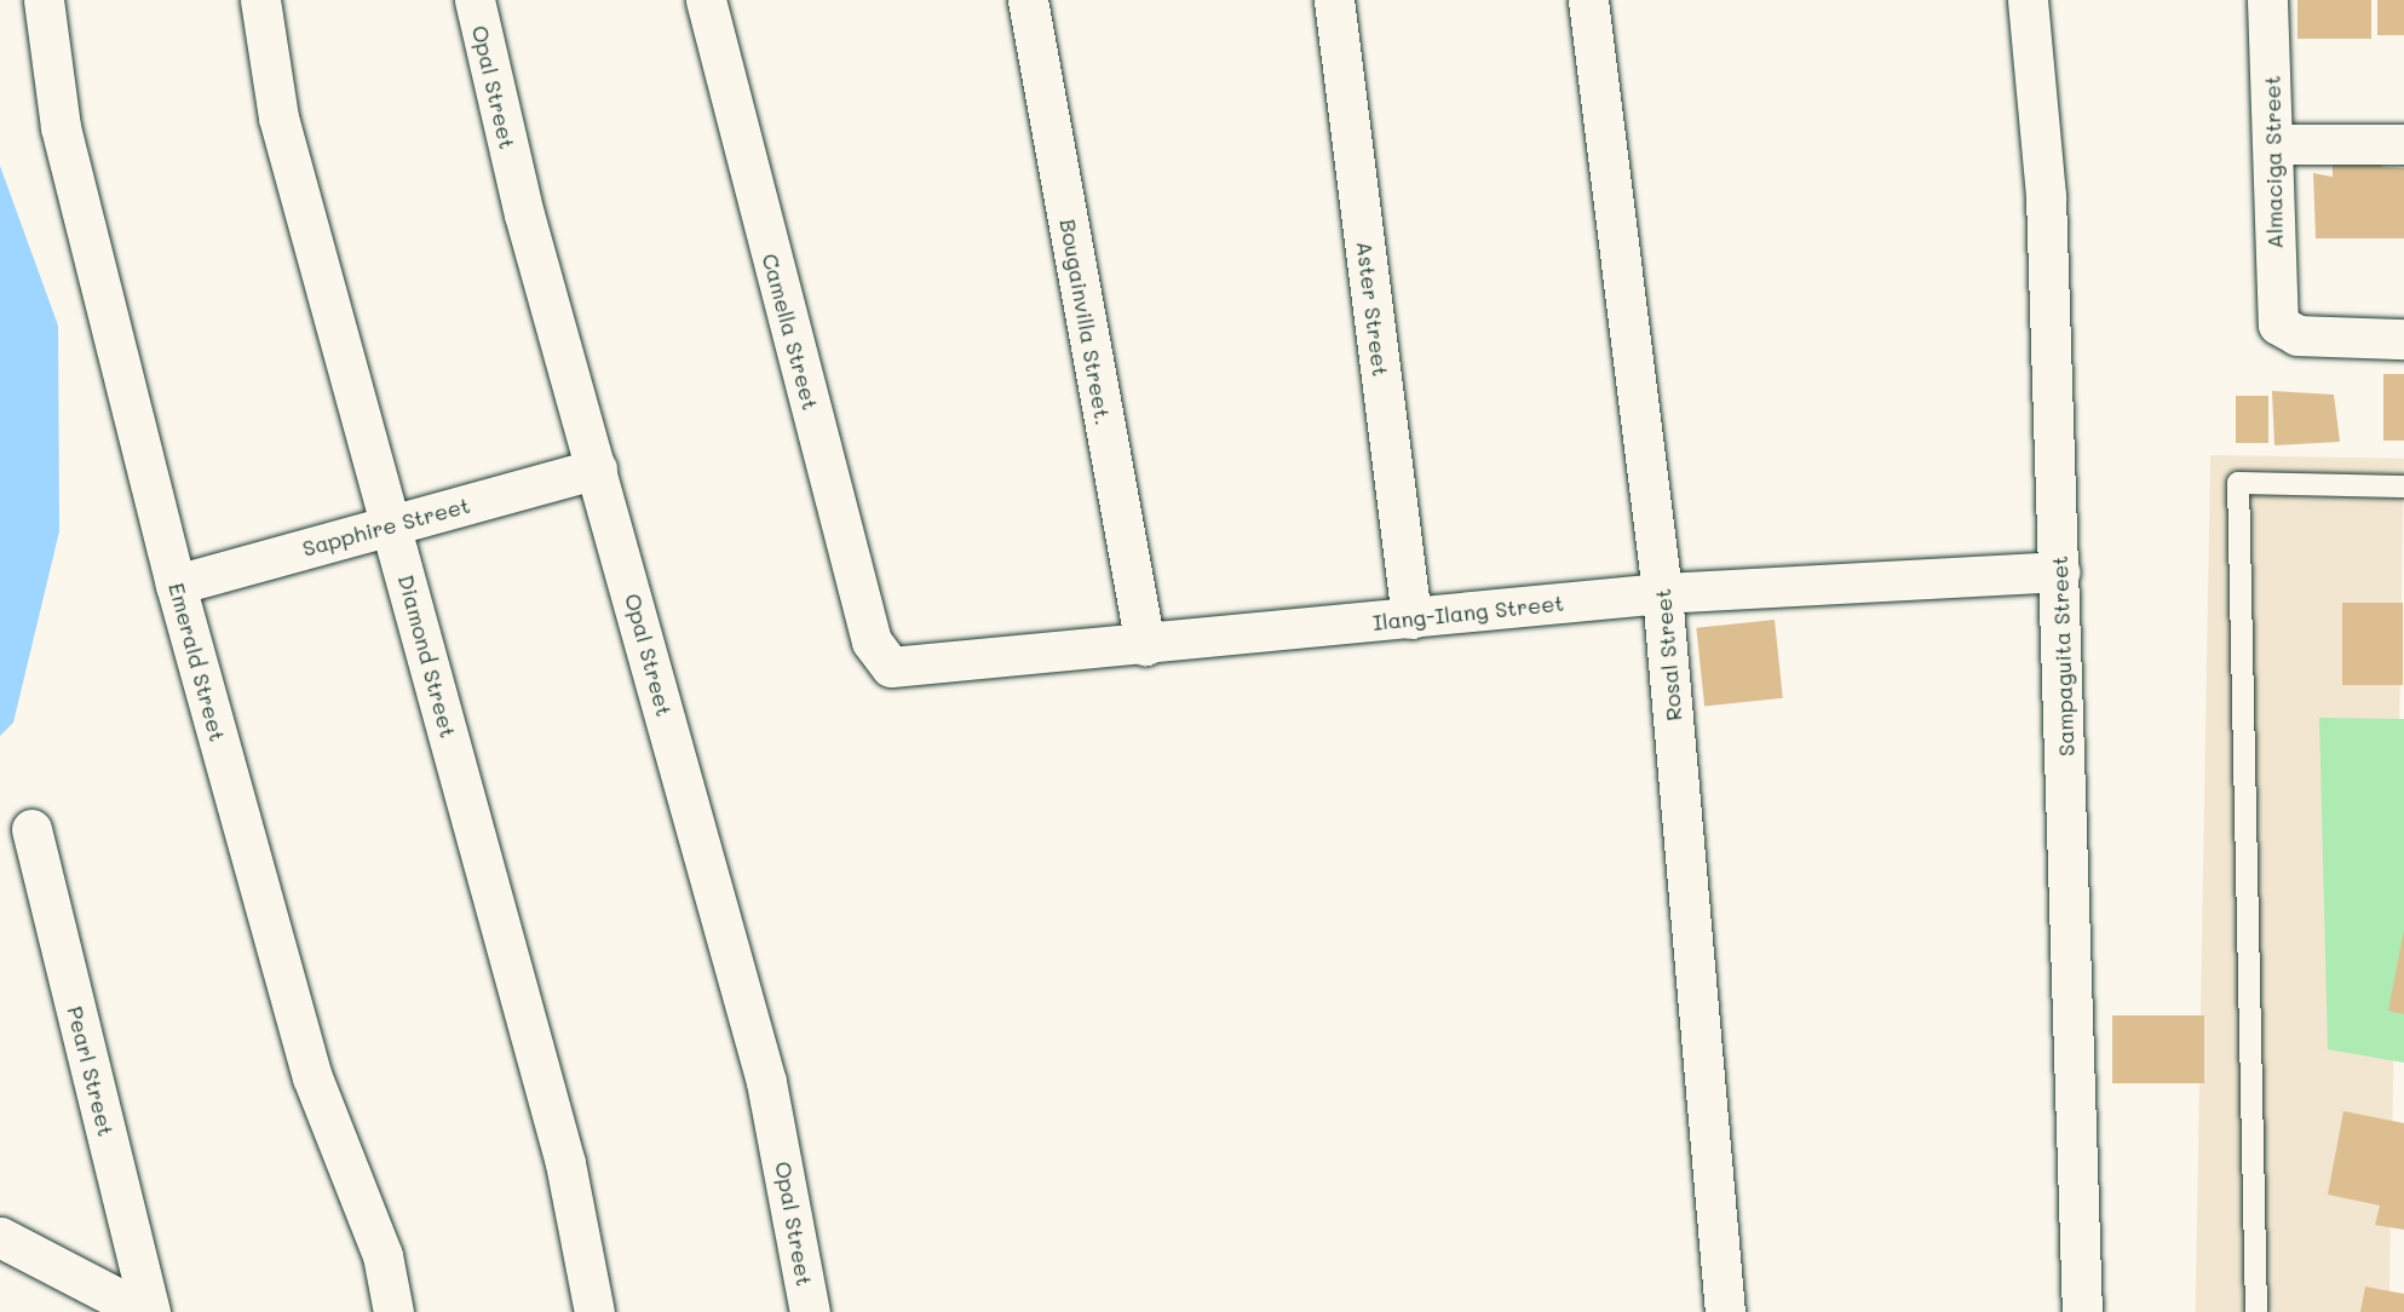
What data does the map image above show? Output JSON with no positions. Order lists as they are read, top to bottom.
{
  "streets": {
    "street": [
      "Opal Street",
      "Almaciga Street",
      "Aster Street",
      "Bougainvilla Street.",
      "Camella Street",
      "Sapphire Street",
      "Ilang-Ilang Street",
      "Rosal Street",
      "Diamond Street",
      "Sampaguita Street",
      "Emerald Street",
      "Pearl Street"
    ]
  },
  "crossings": [
    ["Opal Street", "Sapphire Street"],
    ["Aster Street", "Ilang-Ilang Street"],
    ["Bougainvilla Street.", "Ilang-Ilang Street"],
    ["Camella Street", "Ilang-Ilang Street"],
    ["Sapphire Street", "Diamond Street"],
    ["Sapphire Street", "Emerald Street"],
    ["Ilang-Ilang Street", "Rosal Street"],
    ["Ilang-Ilang Street", "Sampaguita Street"]
  ]
}
